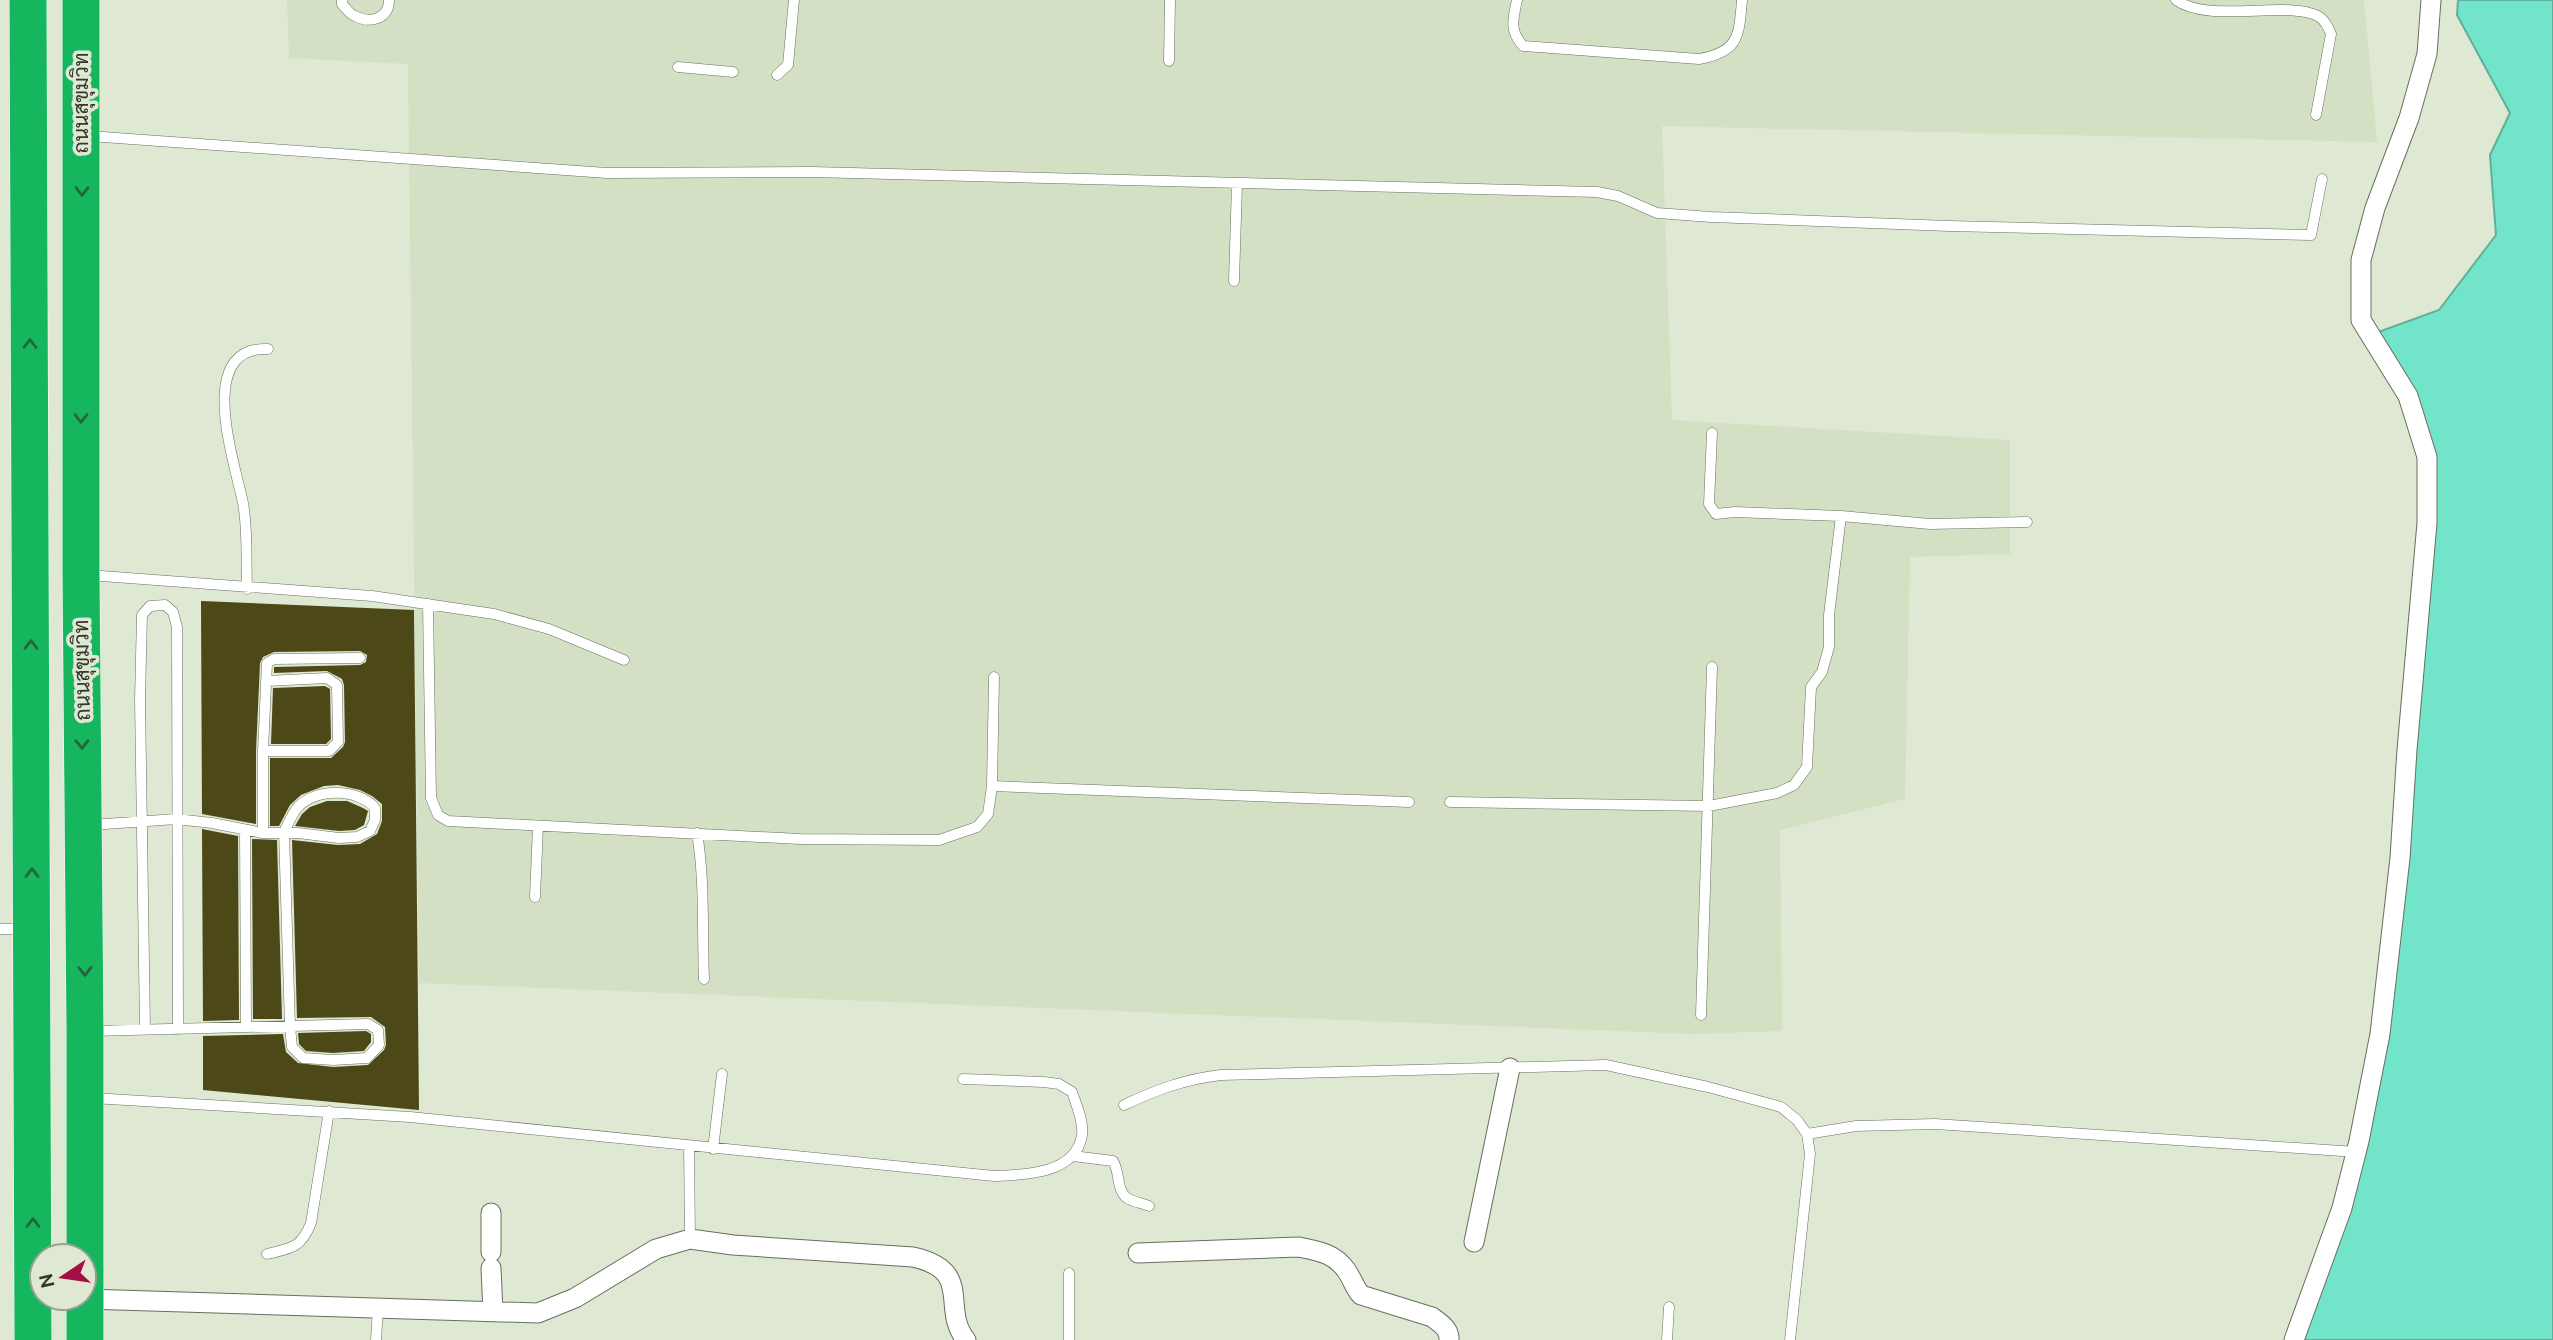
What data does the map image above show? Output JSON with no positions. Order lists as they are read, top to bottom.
{
  "streets": {
    "highway": ["ถนนสุขุมวิท"]
  },
  "north": "left"
}
